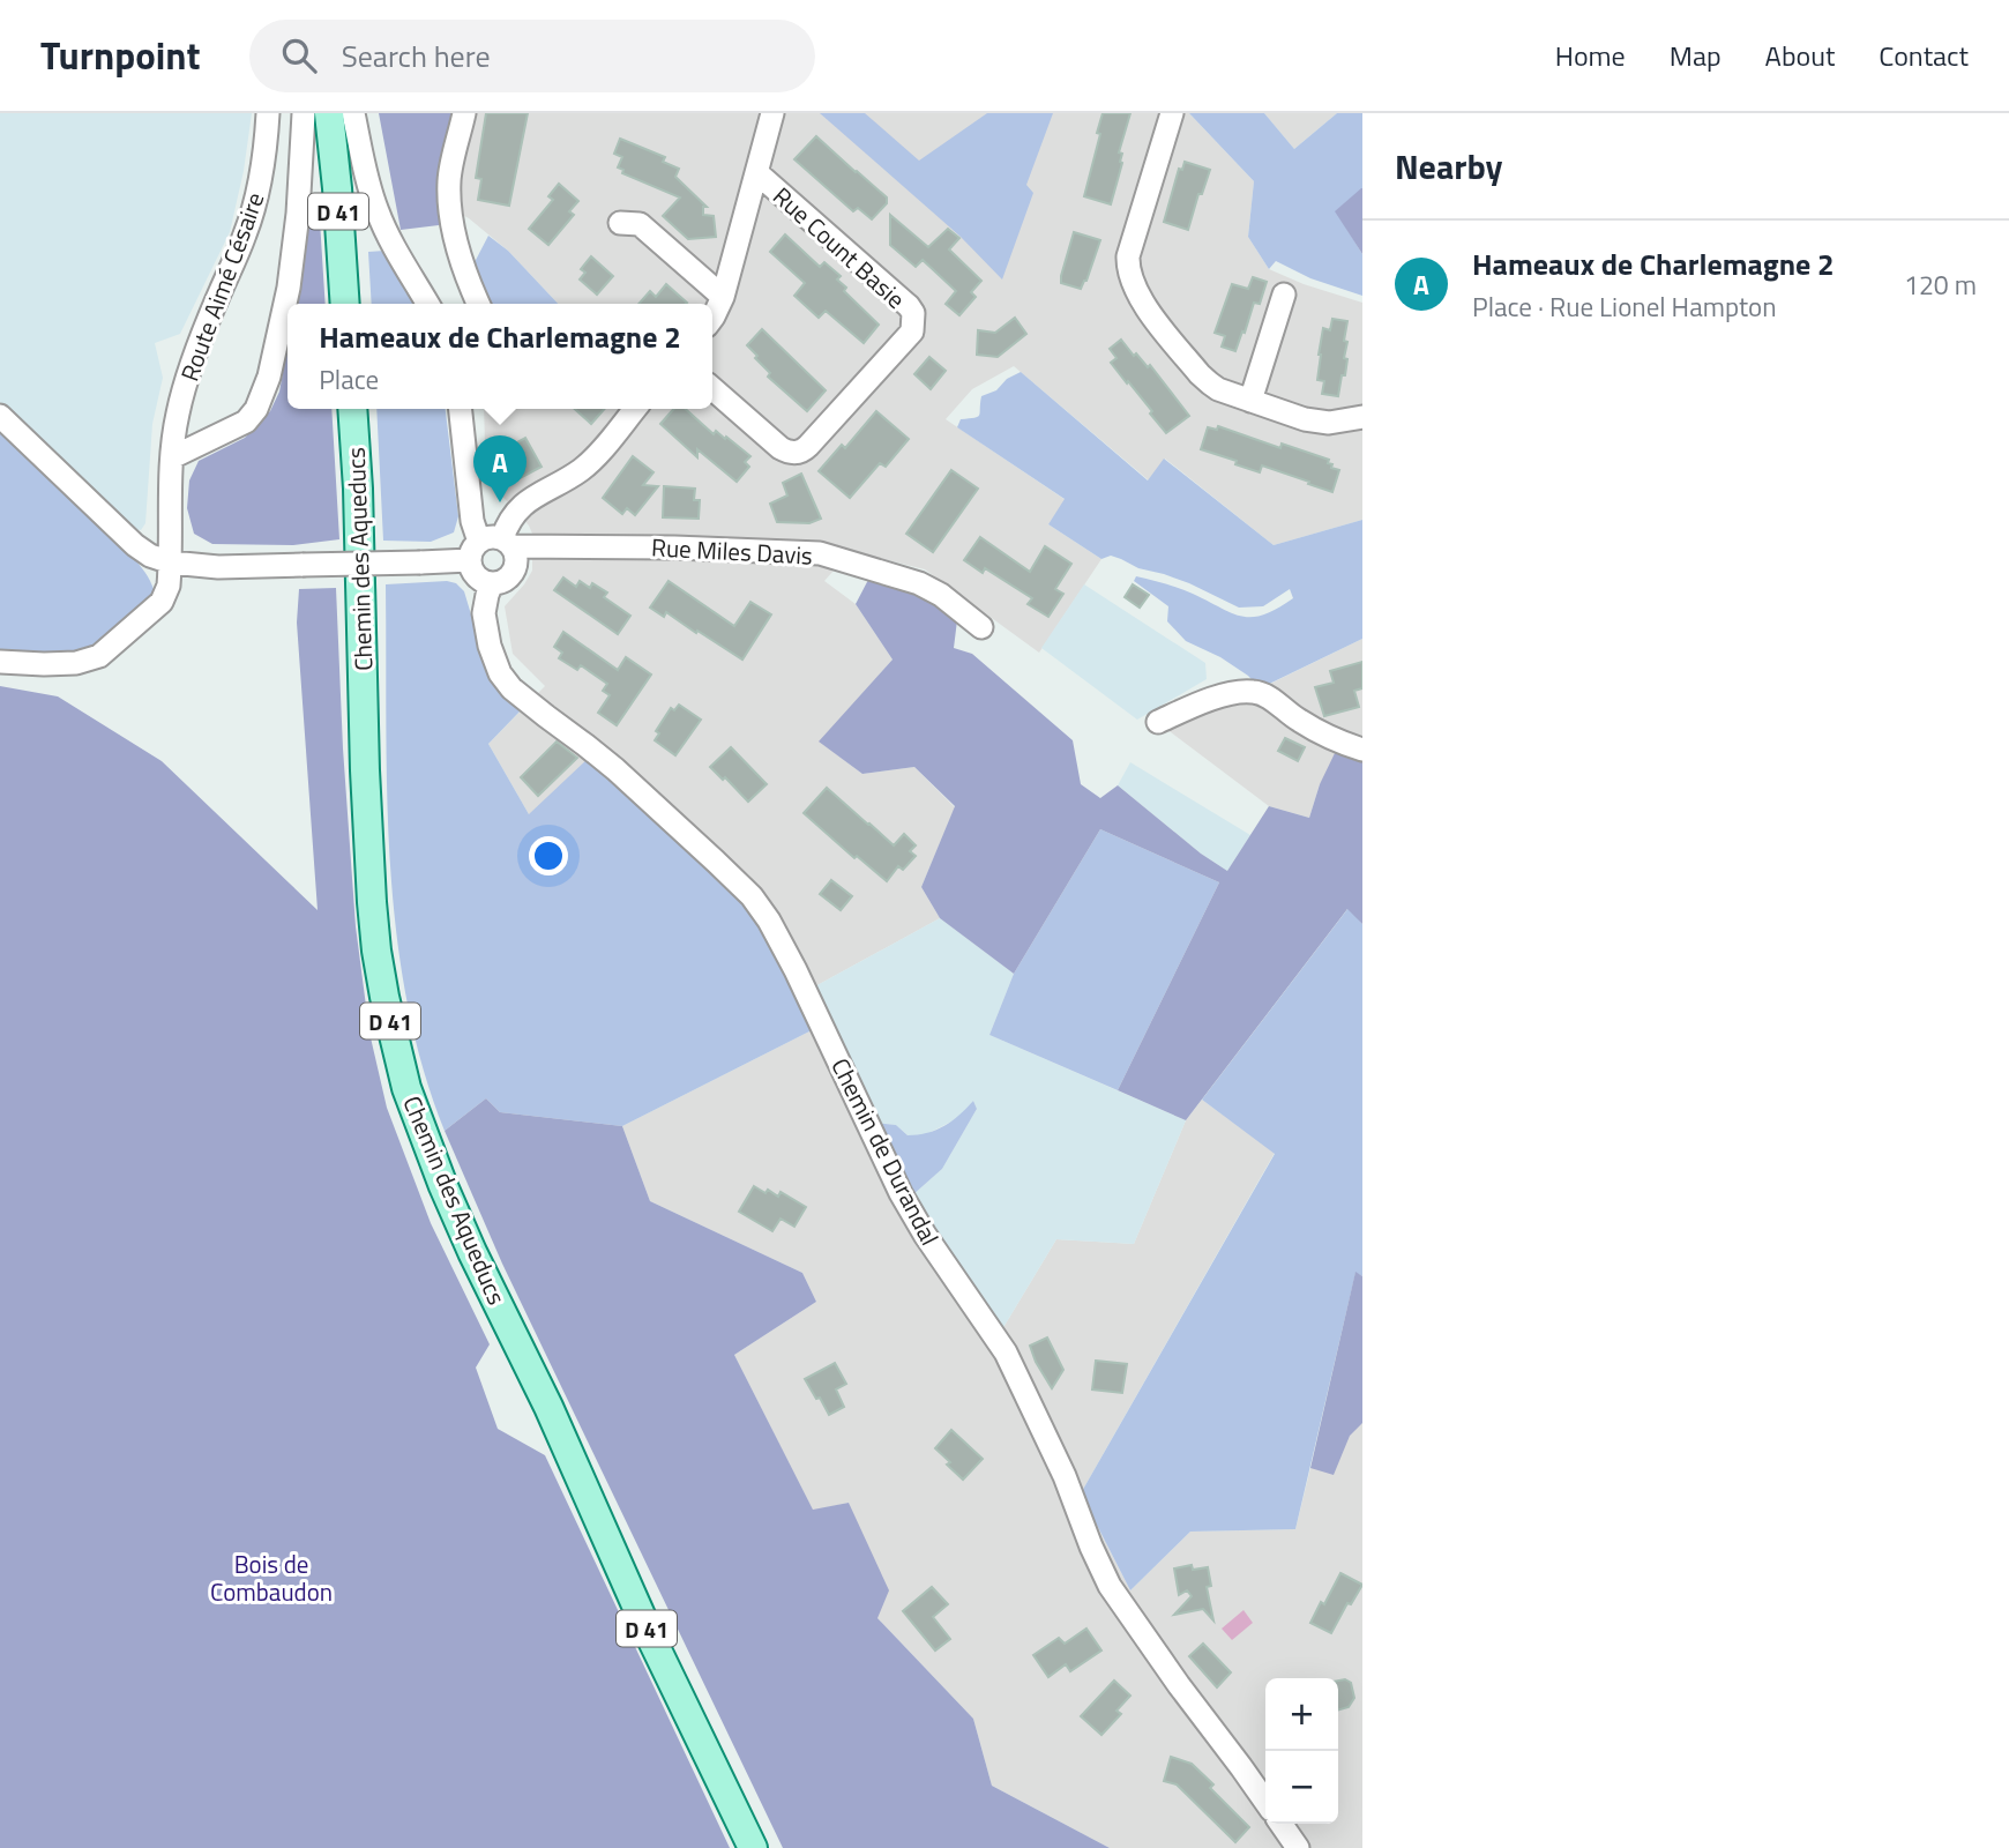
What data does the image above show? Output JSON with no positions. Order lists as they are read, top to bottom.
{
  "streets": {
    "main road": ["D 41", "Chemin des Aqueducs"],
    "street": [
      "Rue Count Basie",
      "Route Aimé Césaire",
      "Rue Miles Davis",
      "Chemin de Durandal"
    ]
  },
  "crossings": [
    ["Rue Miles Davis", "Chemin de Durandal"]
  ],
  "parks": ["Bois de Combaudon"],
  "page": {
    "header": "Turnpoint",
    "search": "Search here",
    "nav": [
      "Home",
      "Map",
      "About",
      "Contact"
    ],
    "heading": "Nearby",
    "list": [
      {
        "mark": "A",
        "name": "Hameaux de Charlemagne 2",
        "note": "Place · Rue Lionel Hampton",
        "value": "120 m"
      }
    ],
    "popup": ["Hameaux de Charlemagne 2", "Place"],
    "pins": "A",
    "map_buttons": ["+", "−"]
  }
}
